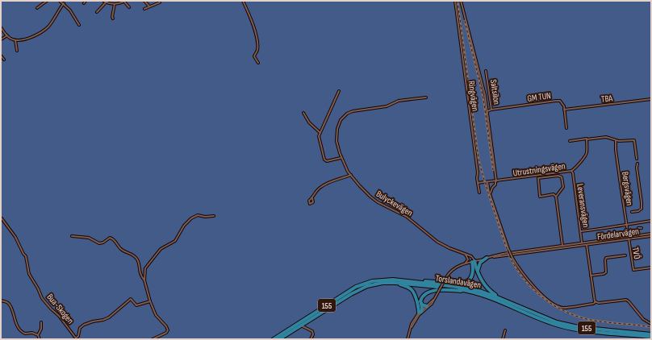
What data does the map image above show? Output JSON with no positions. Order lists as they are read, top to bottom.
{
  "streets": {
    "main road": ["Torslandavägen", "155"],
    "street": [
      "Saltsilon",
      "Ringvägen",
      "GM TUN",
      "TBA",
      "Utrustningsvägen",
      "Bergsvägen",
      "Bulyckevägen",
      "Leveransvägen",
      "Fördelarvägen",
      "TVÖ",
      "Bua-Skogen"
    ]
  },
  "crossings": [
    ["Saltsilon", "GM TUN"],
    ["GM TUN", "TBA"],
    ["Utrustningsvägen", "Leveransvägen"],
    ["Bergsvägen", "Fördelarvägen"],
    ["Bergsvägen", "TVÖ"],
    ["Fördelarvägen", "TVÖ"]
  ]
}
